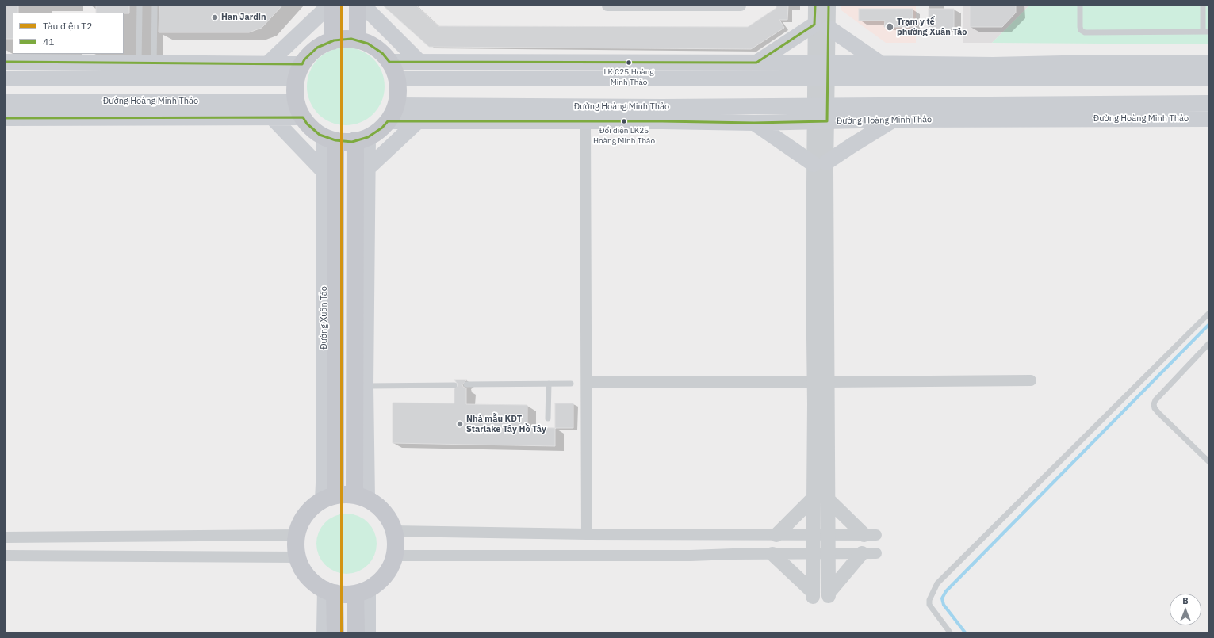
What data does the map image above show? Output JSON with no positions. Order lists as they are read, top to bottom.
{
  "streets": {
    "main road": ["Đường Hoàng Minh Thảo", "Đường Xuân Tảo"]
  },
  "crossings": [
    ["Đường Hoàng Minh Thảo", "Đường Xuân Tảo"]
  ],
  "places": [
    "Han Jardin",
    "Trạm y tế phường Xuân Tảo",
    "LK C25 Hoàng Minh Thảo",
    "Đối diện LK25 Hoàng Minh Thảo",
    "Nhà mẫu KĐT Starlake Tây Hồ Tây"
  ],
  "lines": ["metro line T2", "transit line 41"],
  "legend": ["Tàu điện T2", "41"],
  "north": "top"
}
